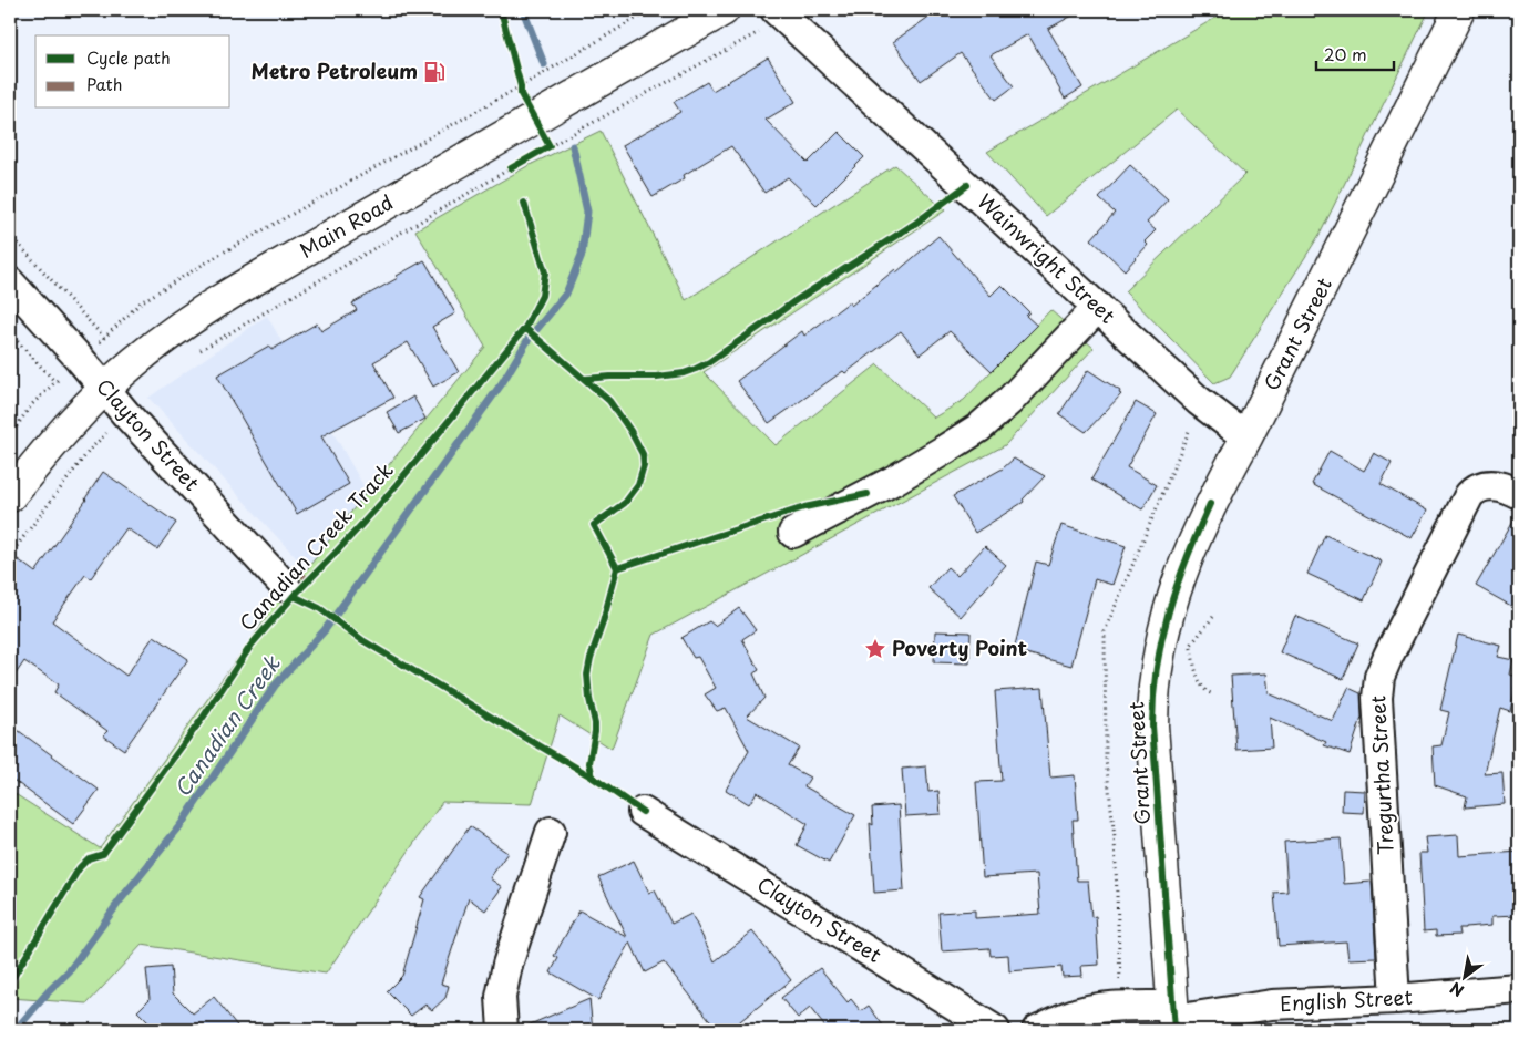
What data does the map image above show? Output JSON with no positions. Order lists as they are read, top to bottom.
{
  "streets": {
    "main road": ["Main Road", "Grant Street"],
    "street": [
      "Wainwright Street",
      "Clayton Street",
      "Tregurtha Street",
      "English Street"
    ],
    "cycle path": ["Canadian Creek Track"]
  },
  "crossings": [
    ["Main Road", "Clayton Street"],
    ["Wainwright Street", "Grant Street"],
    ["Grant Street", "English Street"],
    ["Tregurtha Street", "English Street"]
  ],
  "water": ["Canadian Creek"],
  "places": {
    "fuel station": ["Metro Petroleum"],
    "place": ["Poverty Point"]
  },
  "legend": ["Cycle path", "Path"],
  "scale_bar": "20 m",
  "north": "bottom left"
}
